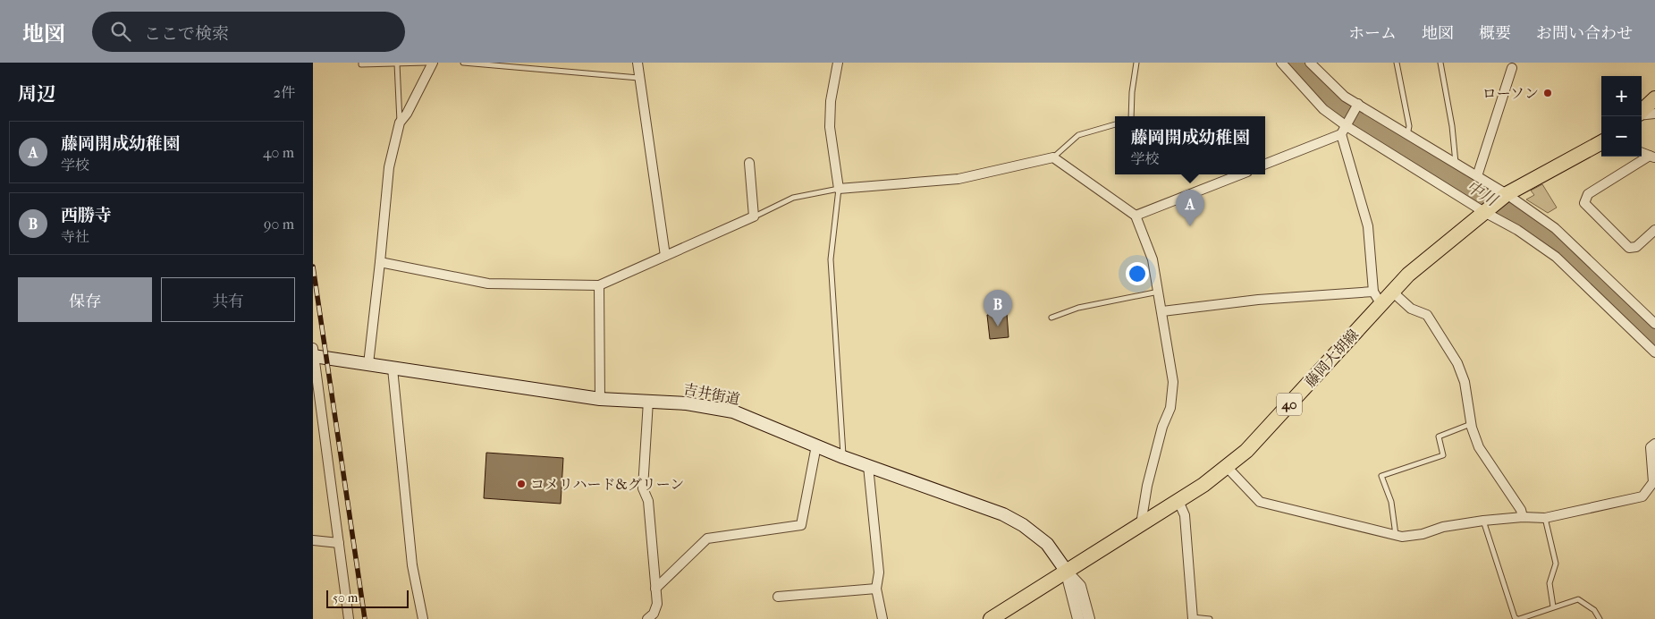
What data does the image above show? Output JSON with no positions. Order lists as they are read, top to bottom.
{
  "streets": {
    "main road": ["藤岡大胡線", "吉井街道", "40"]
  },
  "crossings": [
    ["藤岡大胡線", "吉井街道"]
  ],
  "water": ["中川"],
  "places": ["ローソン", "コメリハード&グリーン"],
  "scale_bar": "50 m",
  "page": {
    "header": "地図",
    "search": "ここで検索",
    "nav": [
      "ホーム",
      "地図",
      "概要",
      "お問い合わせ"
    ],
    "heading": ["周辺", "2件"],
    "map_buttons": ["+", "−"],
    "popup": ["藤岡開成幼稚園", "学校"],
    "list": [
      {
        "mark": "A",
        "name": "藤岡開成幼稚園",
        "note": "学校",
        "value": "40 m"
      },
      {
        "mark": "B",
        "name": "西勝寺",
        "note": "寺社",
        "value": "90 m"
      }
    ],
    "pins": ["A", "B"],
    "buttons": ["保存", "共有"],
    "scale": "50 m"
  }
}
